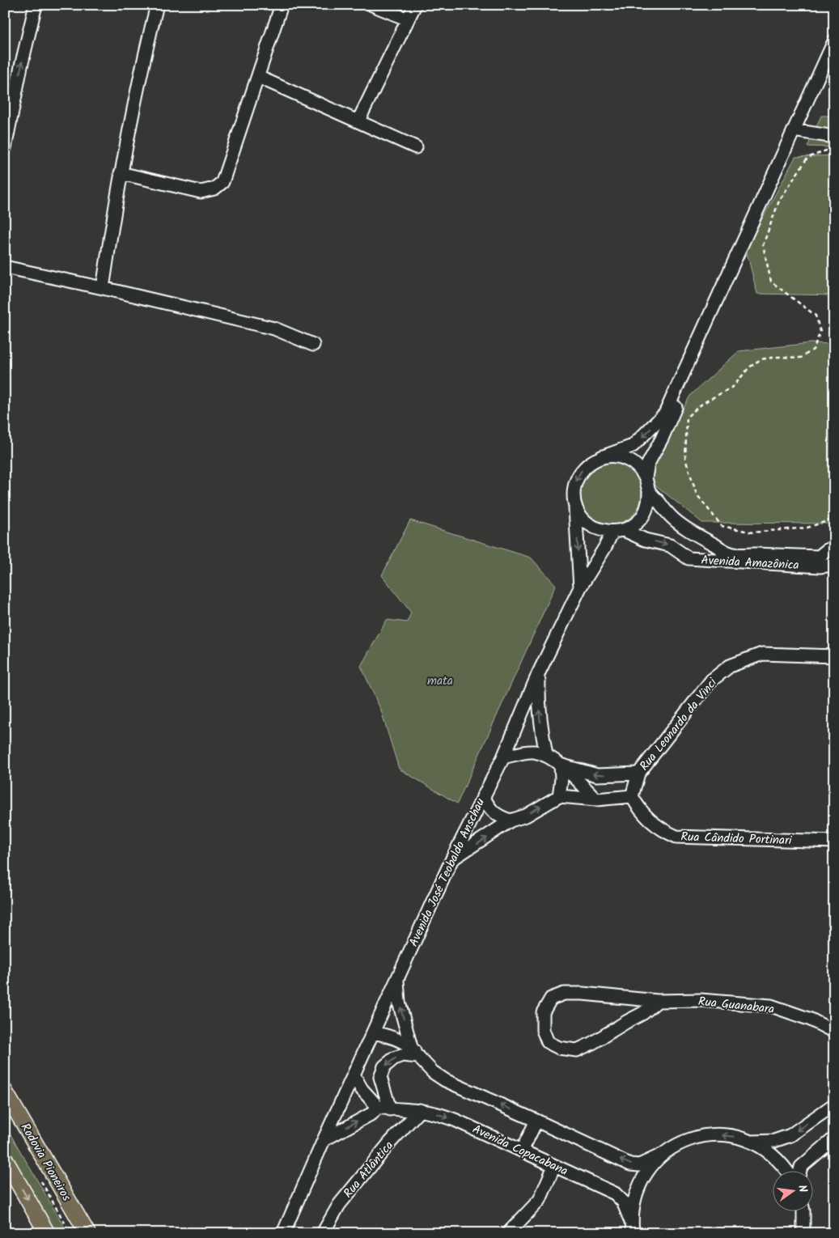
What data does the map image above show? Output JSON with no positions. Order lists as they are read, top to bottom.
{
  "streets": {
    "main road": ["Rodovia Pioneiros"],
    "street": [
      "Avenida Amazônica",
      "Rua Leonardo da Vinci",
      "Rua Cândido Portinari",
      "Avenida José Teobaldo Anschau",
      "Rua Guanabara",
      "Avenida Copacabana",
      "Rua Atlântica"
    ]
  },
  "crossings": [
    ["Avenida Amazônica", "Avenida José Teobaldo Anschau"],
    ["Rua Leonardo da Vinci", "Rua Cândido Portinari"],
    ["Avenida Copacabana", "Rua Atlântica"]
  ],
  "parks": ["mata"],
  "north": "right"
}
